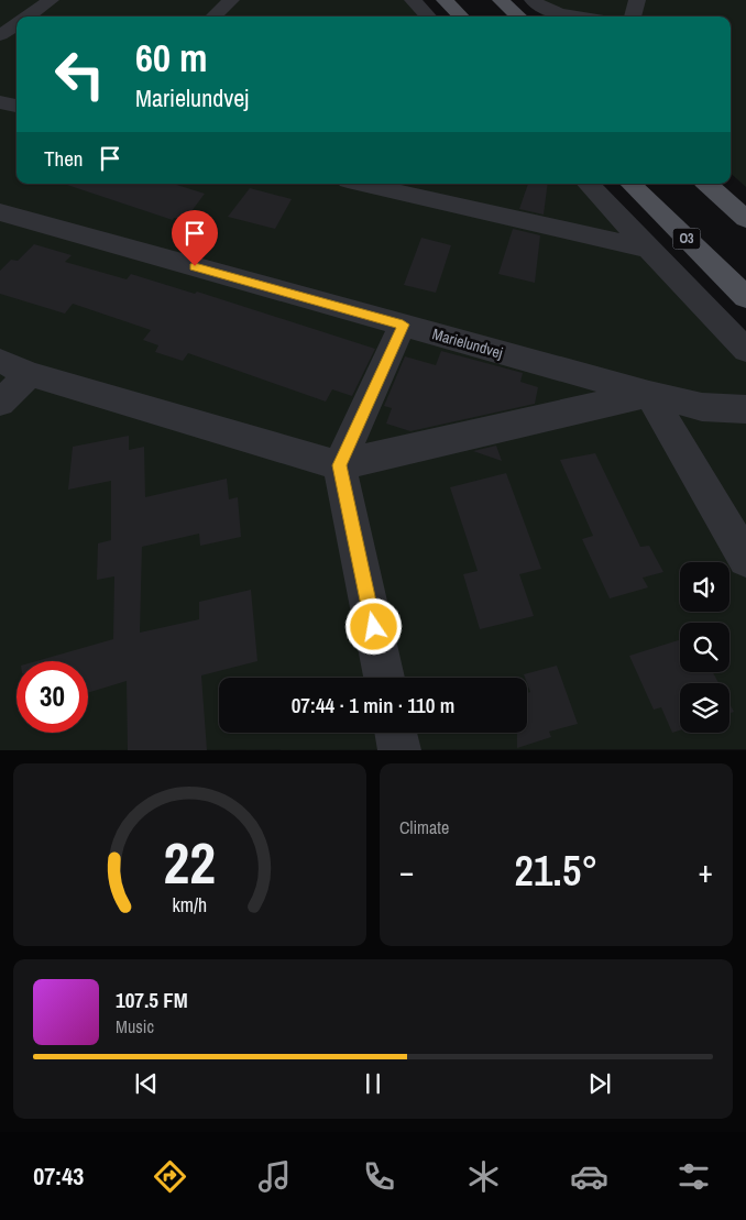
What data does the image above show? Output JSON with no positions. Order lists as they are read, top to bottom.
{
  "streets": {
    "main road": ["O3"],
    "street": ["Marielundvej"]
  },
  "page": {
    "turn": ["60 m", "Marielundvej"],
    "then": "Then",
    "limit": "30",
    "trip": "07:44 · 1 min · 110 m",
    "tile": "Climate",
    "heat": ["−", "21.5°", "+"],
    "song": ["107.5 FM", "Music"],
    "tabs": "07:43",
    "gauge": ["22", "km/h"]
  }
}
